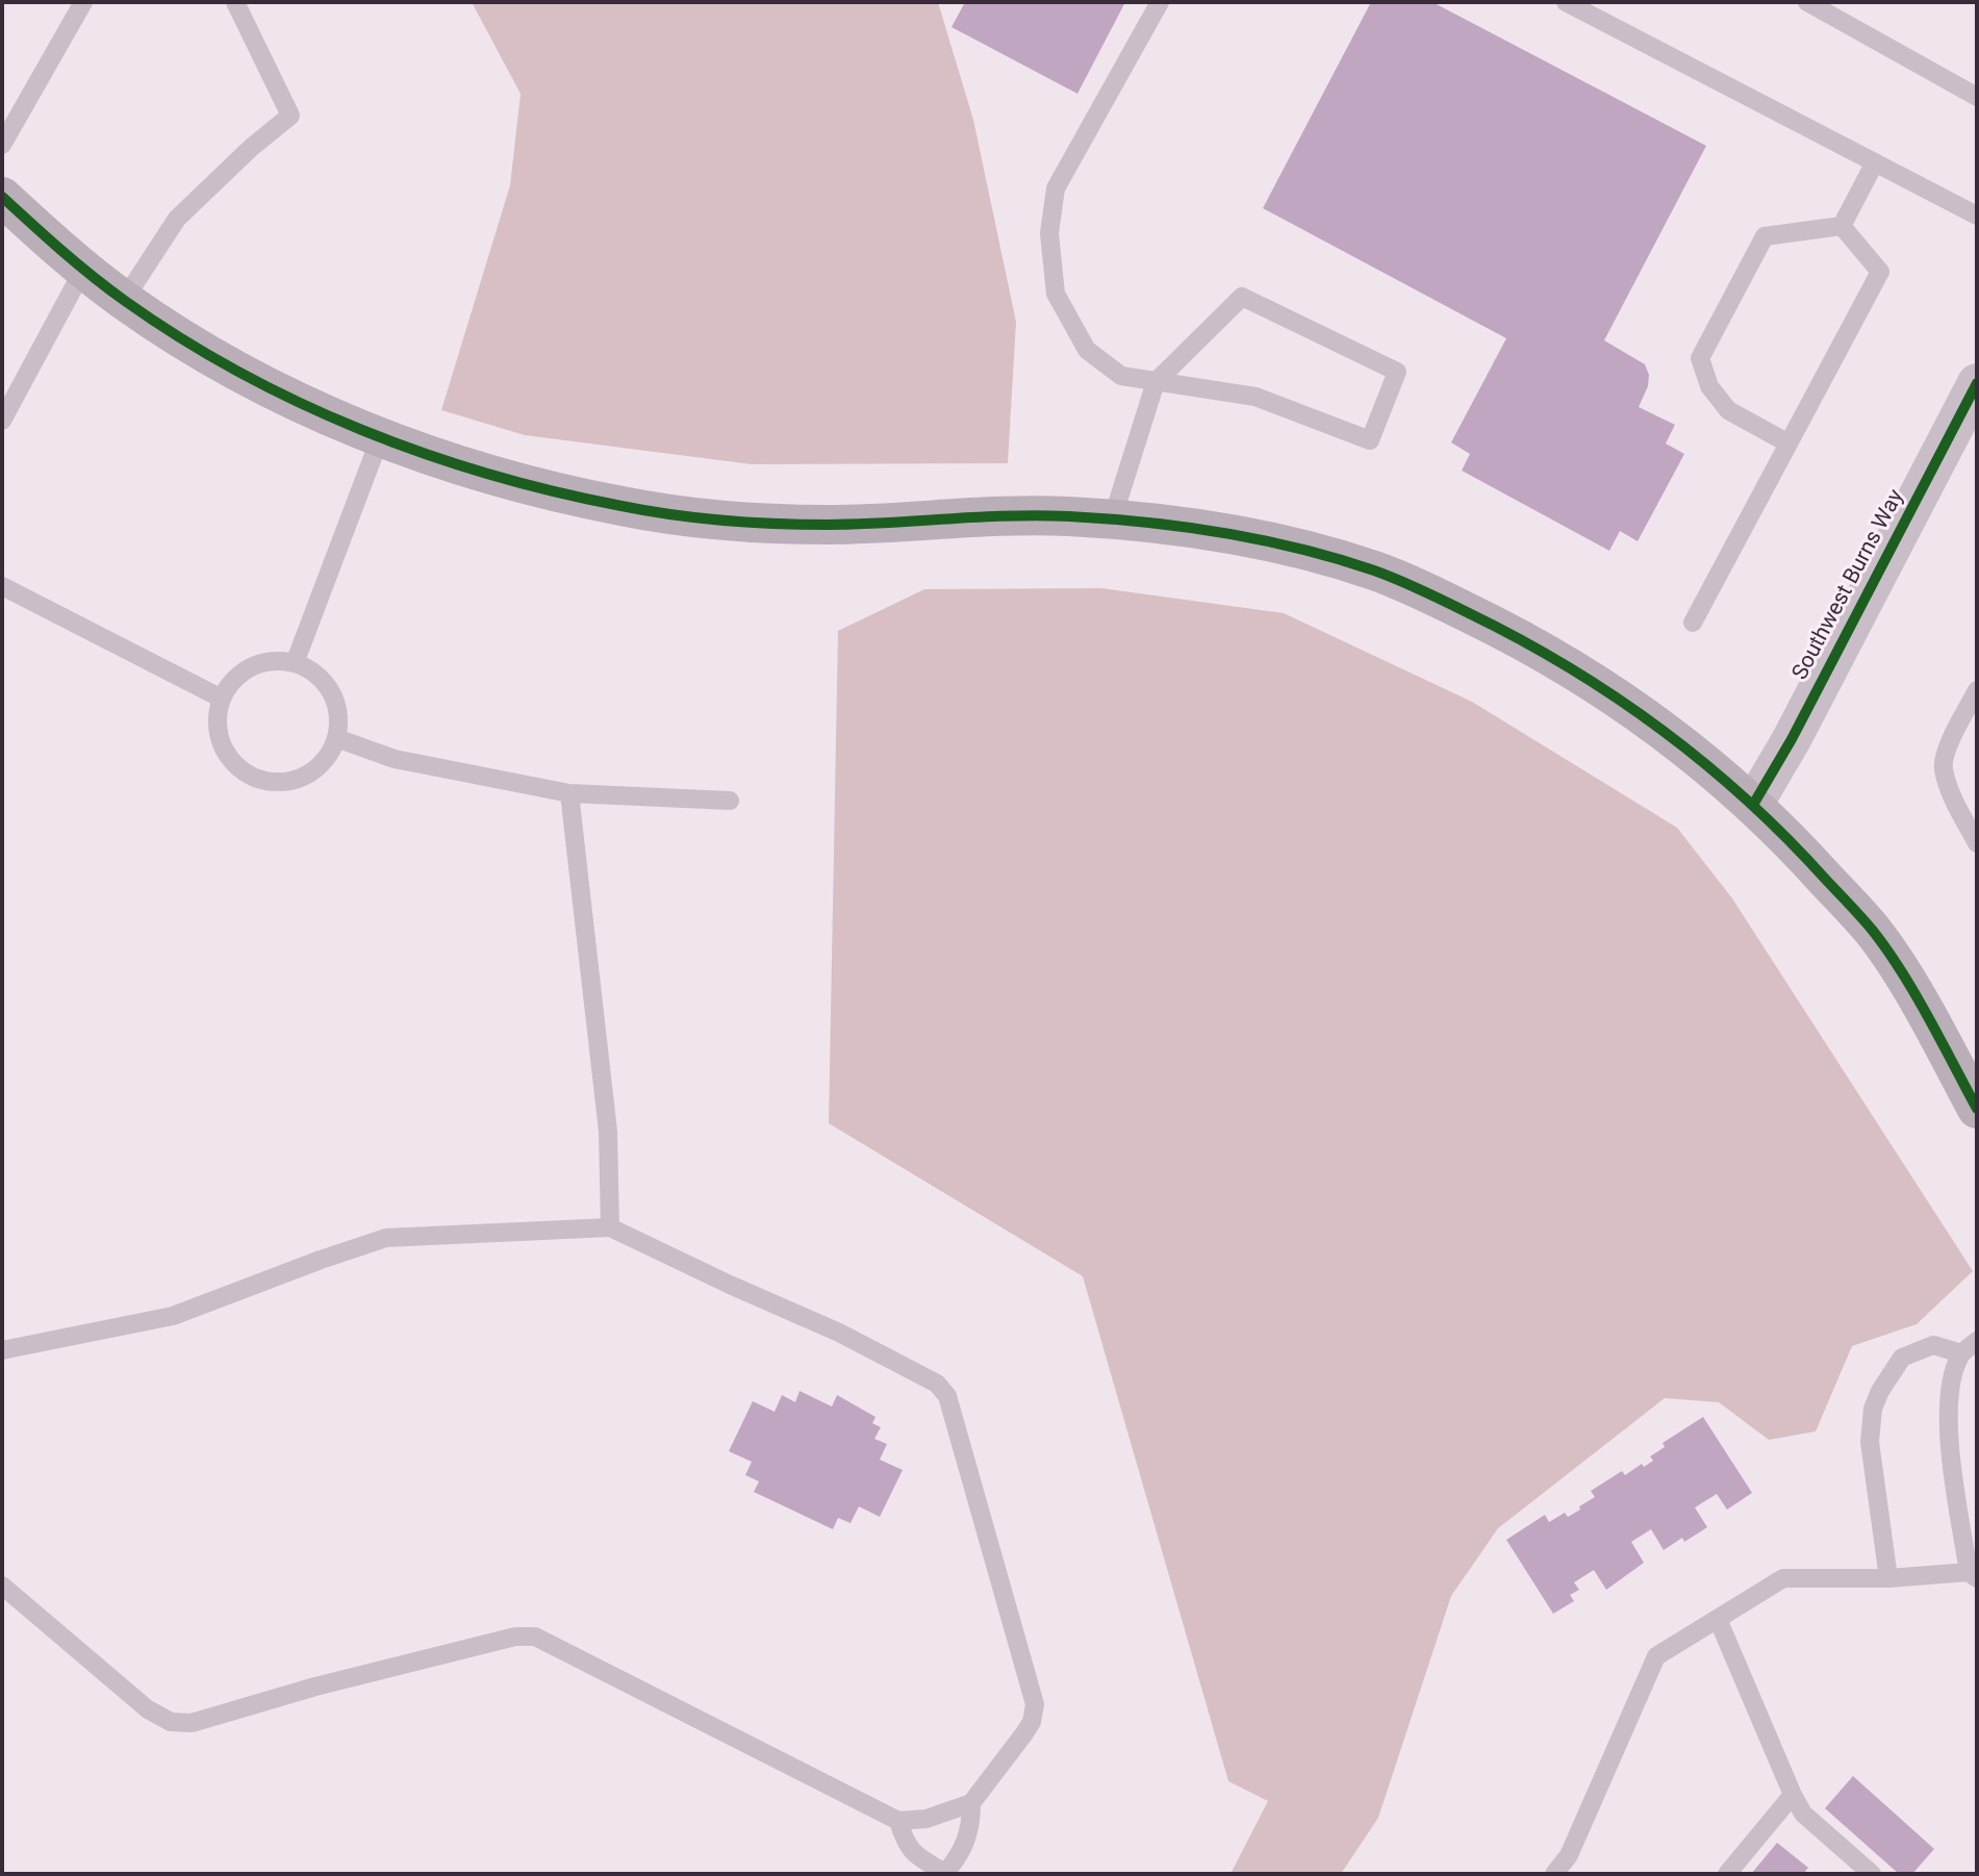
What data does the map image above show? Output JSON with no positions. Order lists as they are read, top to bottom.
{
  "streets": {
    "street": ["Southwest Burns Way"]
  }
}
